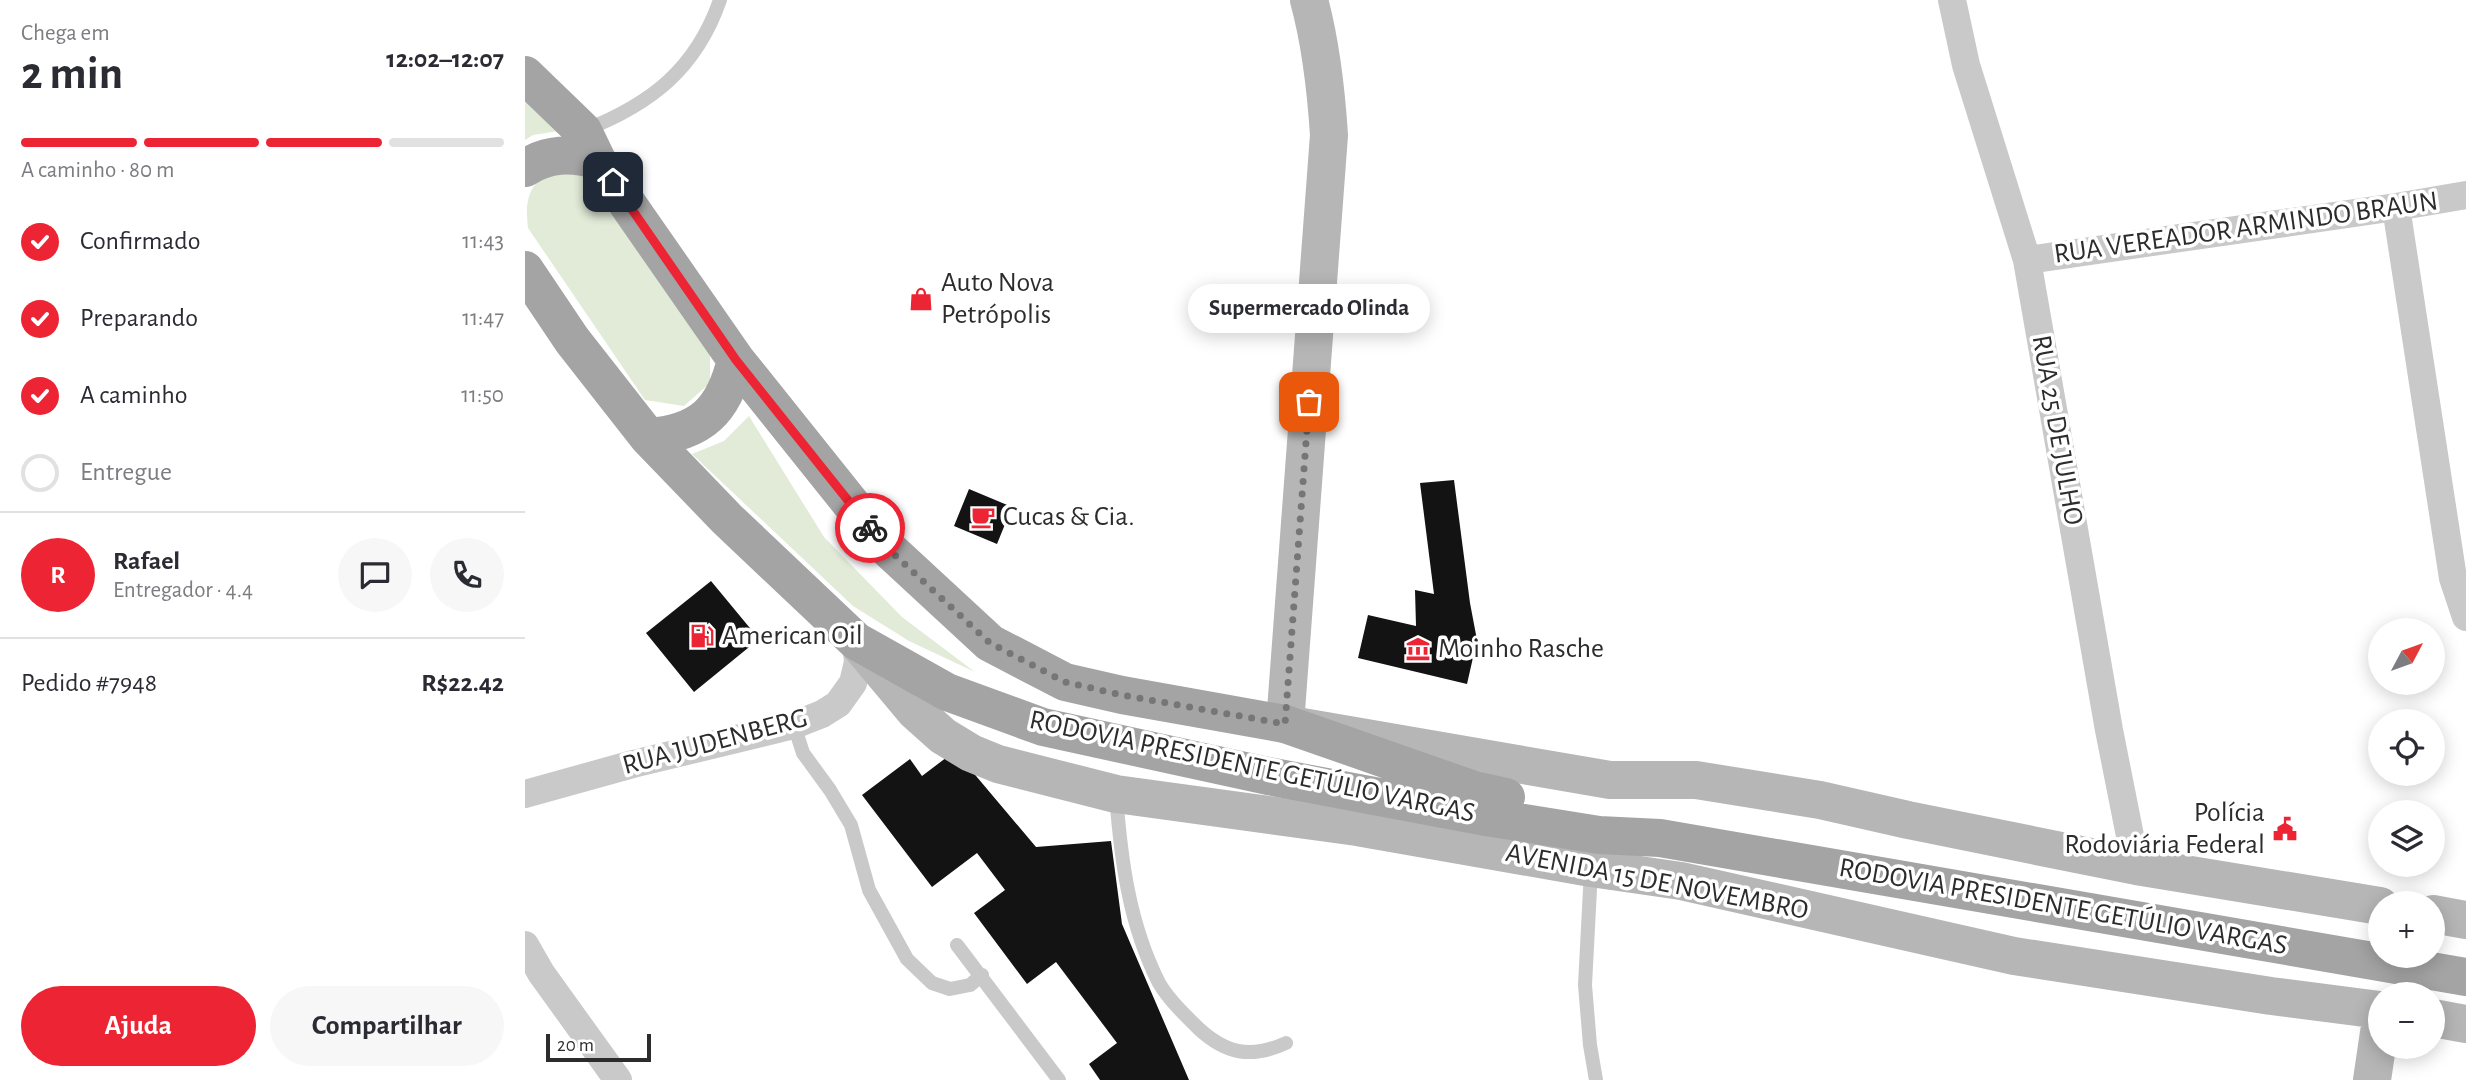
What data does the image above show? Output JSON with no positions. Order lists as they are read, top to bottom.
{
  "streets": {
    "main road": ["RODOVIA PRESIDENTE GETÚLIO VARGAS", "AVENIDA 15 DE NOVEMBRO"],
    "street": ["RUA VEREADOR ARMINDO BRAUN", "RUA 25 DE JULHO", "RUA JUDENBERG"]
  },
  "crossings": [
    ["RUA VEREADOR ARMINDO BRAUN", "RUA 25 DE JULHO"],
    ["RUA 25 DE JULHO", "RODOVIA PRESIDENTE GETÚLIO VARGAS"],
    ["RUA JUDENBERG", "RODOVIA PRESIDENTE GETÚLIO VARGAS"],
    ["RUA JUDENBERG", "AVENIDA 15 DE NOVEMBRO"],
    ["RODOVIA PRESIDENTE GETÚLIO VARGAS", "AVENIDA 15 DE NOVEMBRO"]
  ],
  "places": {
    "shop": ["Auto Nova Petrópolis"],
    "other": ["Supermercado Olinda"],
    "cafe": ["Cucas & Cia."],
    "fuel station": ["American Oil"],
    "museum": ["Moinho Rasche"],
    "public building": ["Polícia Rodoviária Federal"]
  },
  "scale_bar": "20 m",
  "north": "top right",
  "page": {
    "heading": ["2 min", "Chega em", "12:02–12:07"],
    "panel": [
      "Rafael",
      "Entregador · 4.4",
      "Pedido #7948",
      "R$22.42"
    ],
    "bar": "A caminho · 80 m",
    "list": [
      ["Confirmado", "11:43"],
      ["Preparando", "11:47"],
      ["A caminho", "11:50"],
      "Entregue"
    ],
    "bubble": "Supermercado Olinda",
    "round": "R",
    "map_buttons": ["+", "−"],
    "buttons": ["Ajuda", "Compartilhar"],
    "scale": "20 m"
  }
}
